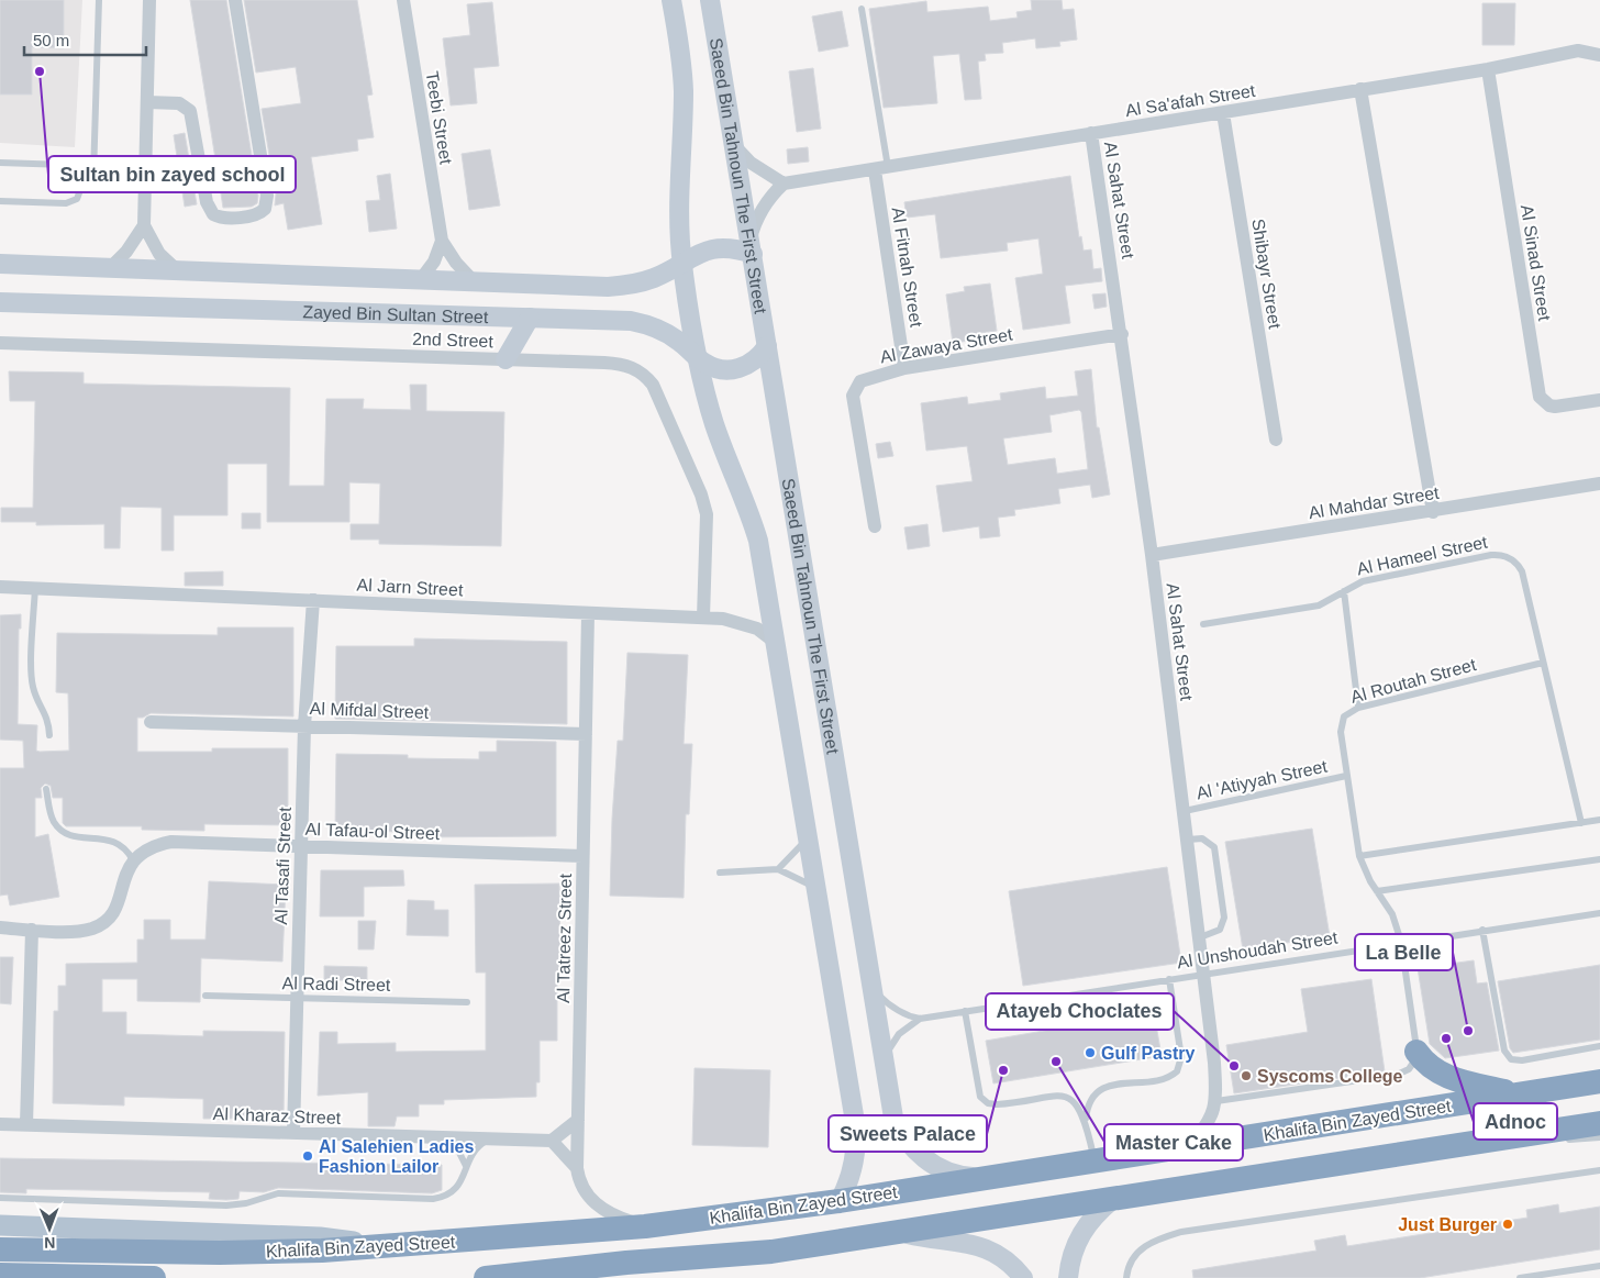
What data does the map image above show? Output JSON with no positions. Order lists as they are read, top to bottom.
{
  "streets": {
    "highway": ["Khalifa Bin Zayed Street"],
    "main road": ["Saeed Bin Tahnoun The First Street", "Zayed Bin Sultan Street"],
    "street": [
      "Al Sa'afah Street",
      "Teebi Street",
      "Al Sahat Street",
      "Al Sinad Street",
      "Al Fitnah Street",
      "Shibayr Street",
      "2nd Street",
      "Al Zawaya Street",
      "Al Mahdar Street",
      "Al Jarn Street",
      "Al Mifdal Street",
      "Al Tafau-ol Street",
      "Al Tasafi Street",
      "Al Tatreez Street",
      "Al Kharaz Street"
    ],
    "lane": [
      "Al Hameel Street",
      "Al Routah Street",
      "Al 'Atiyyah Street",
      "Al Unshoudah Street",
      "Al Radi Street"
    ]
  },
  "crossings": [
    ["Al Sa'afah Street", "Al Sahat Street"],
    ["Al Sa'afah Street", "Al Sinad Street"],
    ["Al Sa'afah Street", "Al Fitnah Street"],
    ["Al Sa'afah Street", "Shibayr Street"],
    ["Teebi Street", "Zayed Bin Sultan Street"],
    ["Saeed Bin Tahnoun The First Street", "Zayed Bin Sultan Street"],
    ["Saeed Bin Tahnoun The First Street", "Al Unshoudah Street"],
    ["Saeed Bin Tahnoun The First Street", "Khalifa Bin Zayed Street"],
    ["Al Sahat Street", "Al Zawaya Street"],
    ["Al Sahat Street", "Al Mahdar Street"],
    ["Al Sahat Street", "Al 'Atiyyah Street"],
    ["Al Sahat Street", "Al Unshoudah Street"],
    ["Al Sahat Street", "Khalifa Bin Zayed Street"],
    ["Al Fitnah Street", "Al Zawaya Street"],
    ["2nd Street", "Al Jarn Street"],
    ["Al Hameel Street", "Al Routah Street"],
    ["Al Jarn Street", "Al Tasafi Street"],
    ["Al Jarn Street", "Al Tatreez Street"],
    ["Al Routah Street", "Al 'Atiyyah Street"],
    ["Al Routah Street", "Al Unshoudah Street"],
    ["Al Mifdal Street", "Al Tasafi Street"],
    ["Al Mifdal Street", "Al Tatreez Street"],
    ["Al Tafau-ol Street", "Al Tasafi Street"],
    ["Al Tafau-ol Street", "Al Tatreez Street"],
    ["Al Tasafi Street", "Al Radi Street"],
    ["Al Tasafi Street", "Al Kharaz Street"],
    ["Al Tatreez Street", "Khalifa Bin Zayed Street"]
  ],
  "places": [
    "Sultan bin zayed school",
    "La Belle",
    "Adnoc",
    "Gulf Pastry",
    "Master Cake",
    "Atayeb Choclates",
    "Sweets Palace",
    "Syscoms College",
    "Al Salehien Ladies Fashion Lailor",
    "Just Burger"
  ],
  "scale_bar": "50 m",
  "north": "bottom"
}
